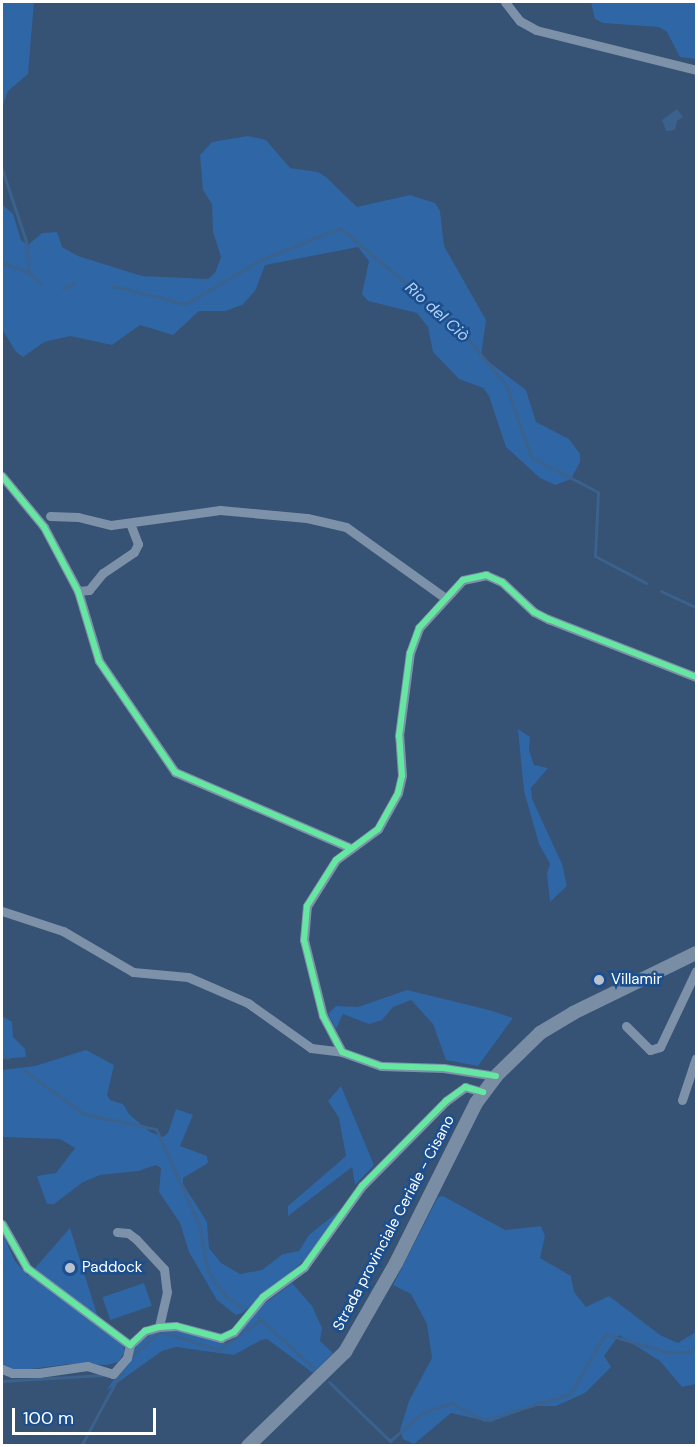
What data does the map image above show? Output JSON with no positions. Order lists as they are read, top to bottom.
{
  "streets": {
    "main road": ["Strada provinciale Ceriale - Cisano"]
  },
  "water": ["Rio del Ciò"],
  "places": ["Villamir", "Paddock"],
  "scale_bar": "100 m"
}
